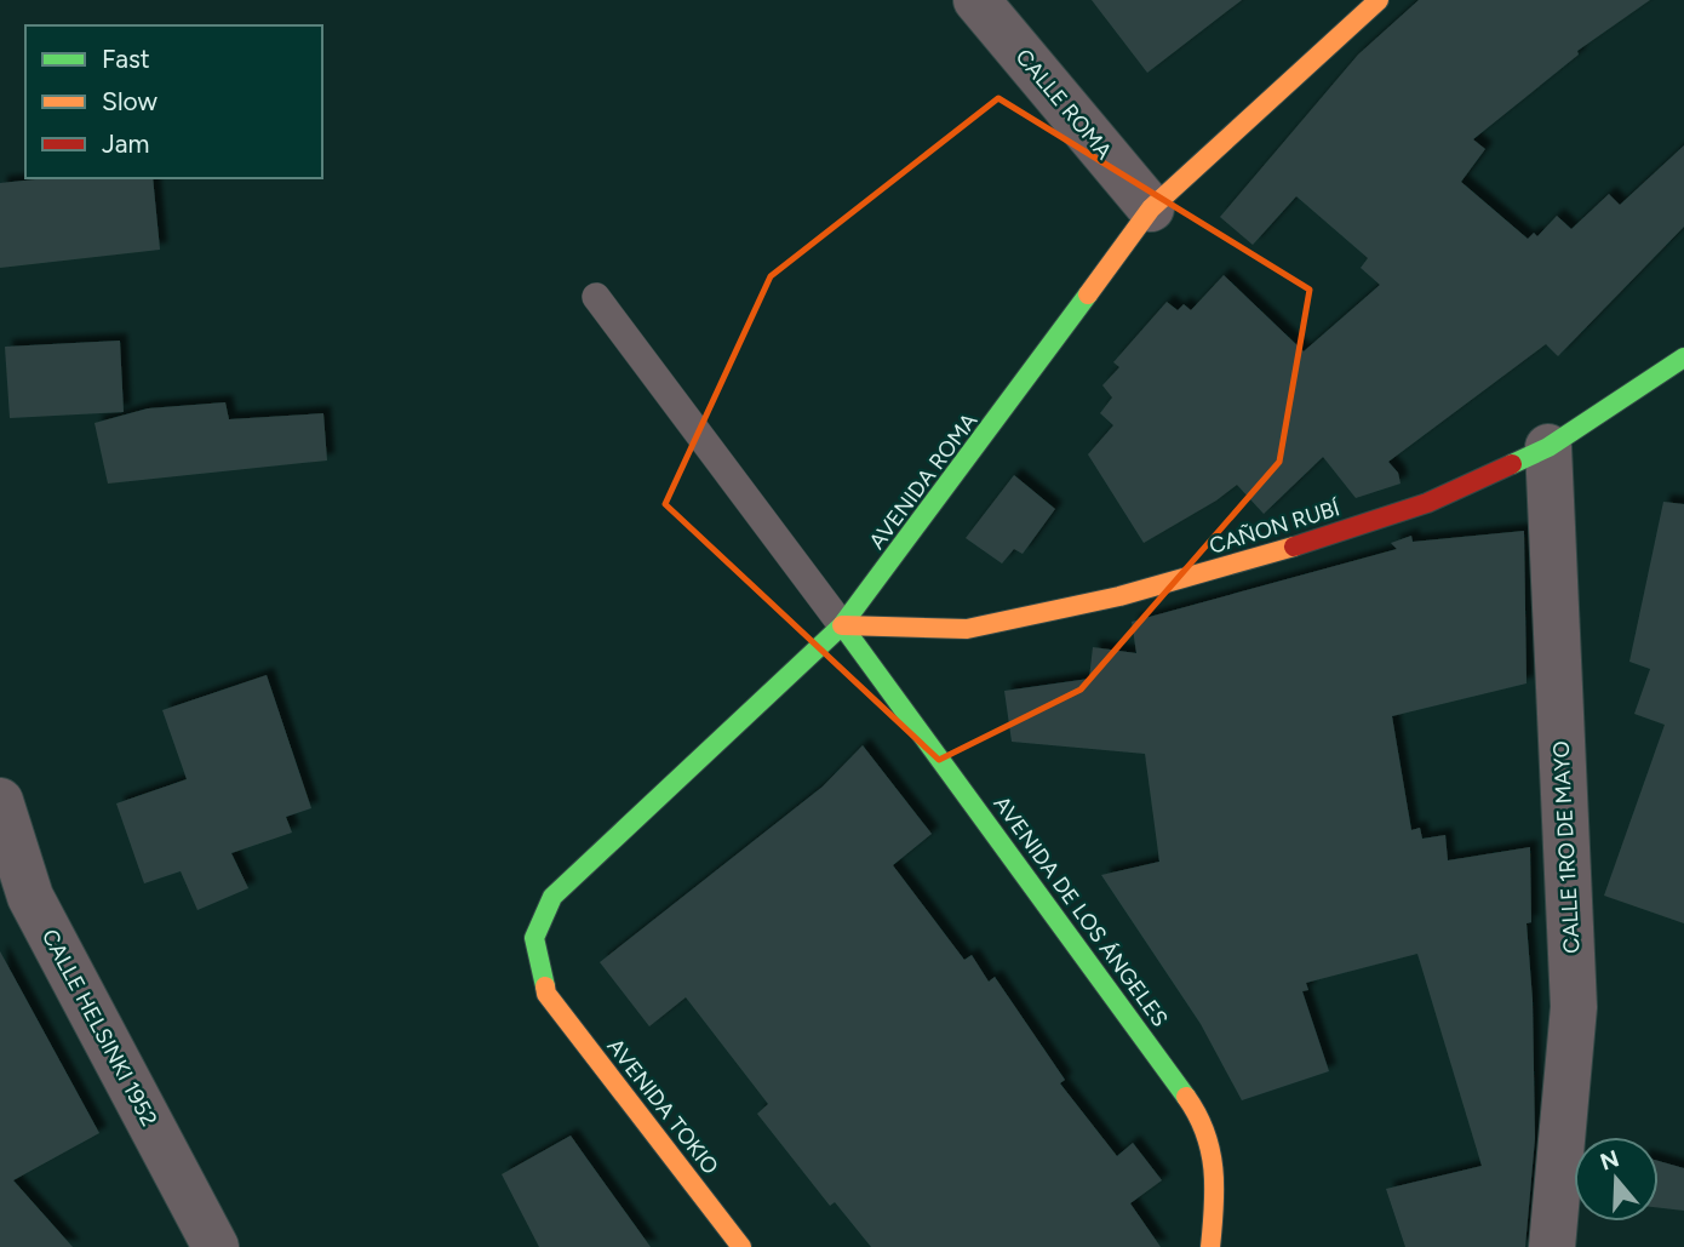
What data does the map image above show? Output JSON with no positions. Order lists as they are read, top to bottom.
{
  "streets": {
    "street": [
      "CALLE ROMA",
      "AVENIDA ROMA",
      "CAÑON RUBÍ",
      "CALLE 1RO DE MAYO",
      "AVENIDA DE LOS ÁNGELES",
      "CALLE HELSINKI 1952",
      "AVENIDA TOKIO"
    ]
  },
  "crossings": [
    ["CALLE ROMA", "AVENIDA ROMA"],
    ["AVENIDA ROMA", "CAÑON RUBÍ"],
    ["AVENIDA ROMA", "AVENIDA DE LOS ÁNGELES"],
    ["AVENIDA ROMA", "AVENIDA TOKIO"],
    ["CAÑON RUBÍ", "CALLE 1RO DE MAYO"],
    ["CAÑON RUBÍ", "AVENIDA DE LOS ÁNGELES"]
  ],
  "legend": ["Fast", "Slow", "Jam"],
  "north": "top"
}
